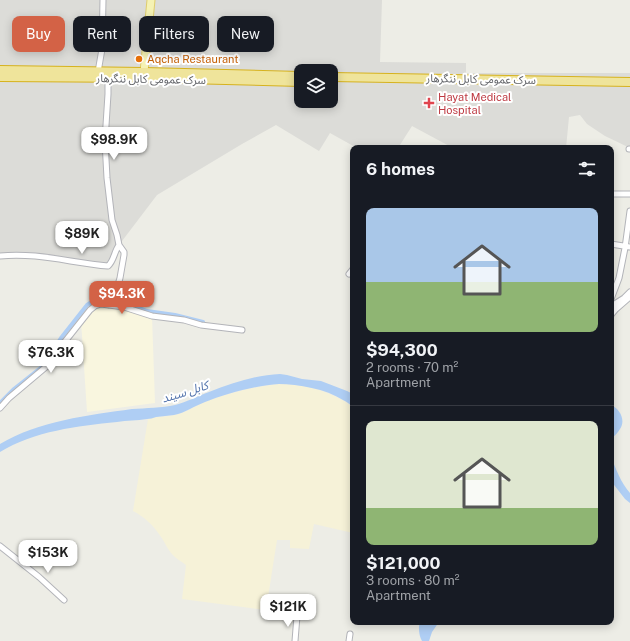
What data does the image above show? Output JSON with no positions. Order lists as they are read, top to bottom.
{
  "streets": {
    "highway": ["سرک عمومی کابل ننگرهار"]
  },
  "water": ["کابل سيند"],
  "places": {
    "other": ["Aqcha Restaurant"],
    "health": ["Hayat Medical Hospital"]
  },
  "page": {
    "chip": [
      "Buy",
      "Rent",
      "Filters",
      "New"
    ],
    "price": [
      "$98.9K",
      "$89K",
      "$94.3K",
      "$76.3K",
      "$153K",
      "$121K"
    ],
    "heading": "6 homes",
    "list": [
      {
        "name": "$94,300",
        "note": "2 rooms · 70 m² · Apartment"
      },
      {
        "name": "$121,000",
        "note": "3 rooms · 80 m² · Apartment"
      }
    ]
  }
}
